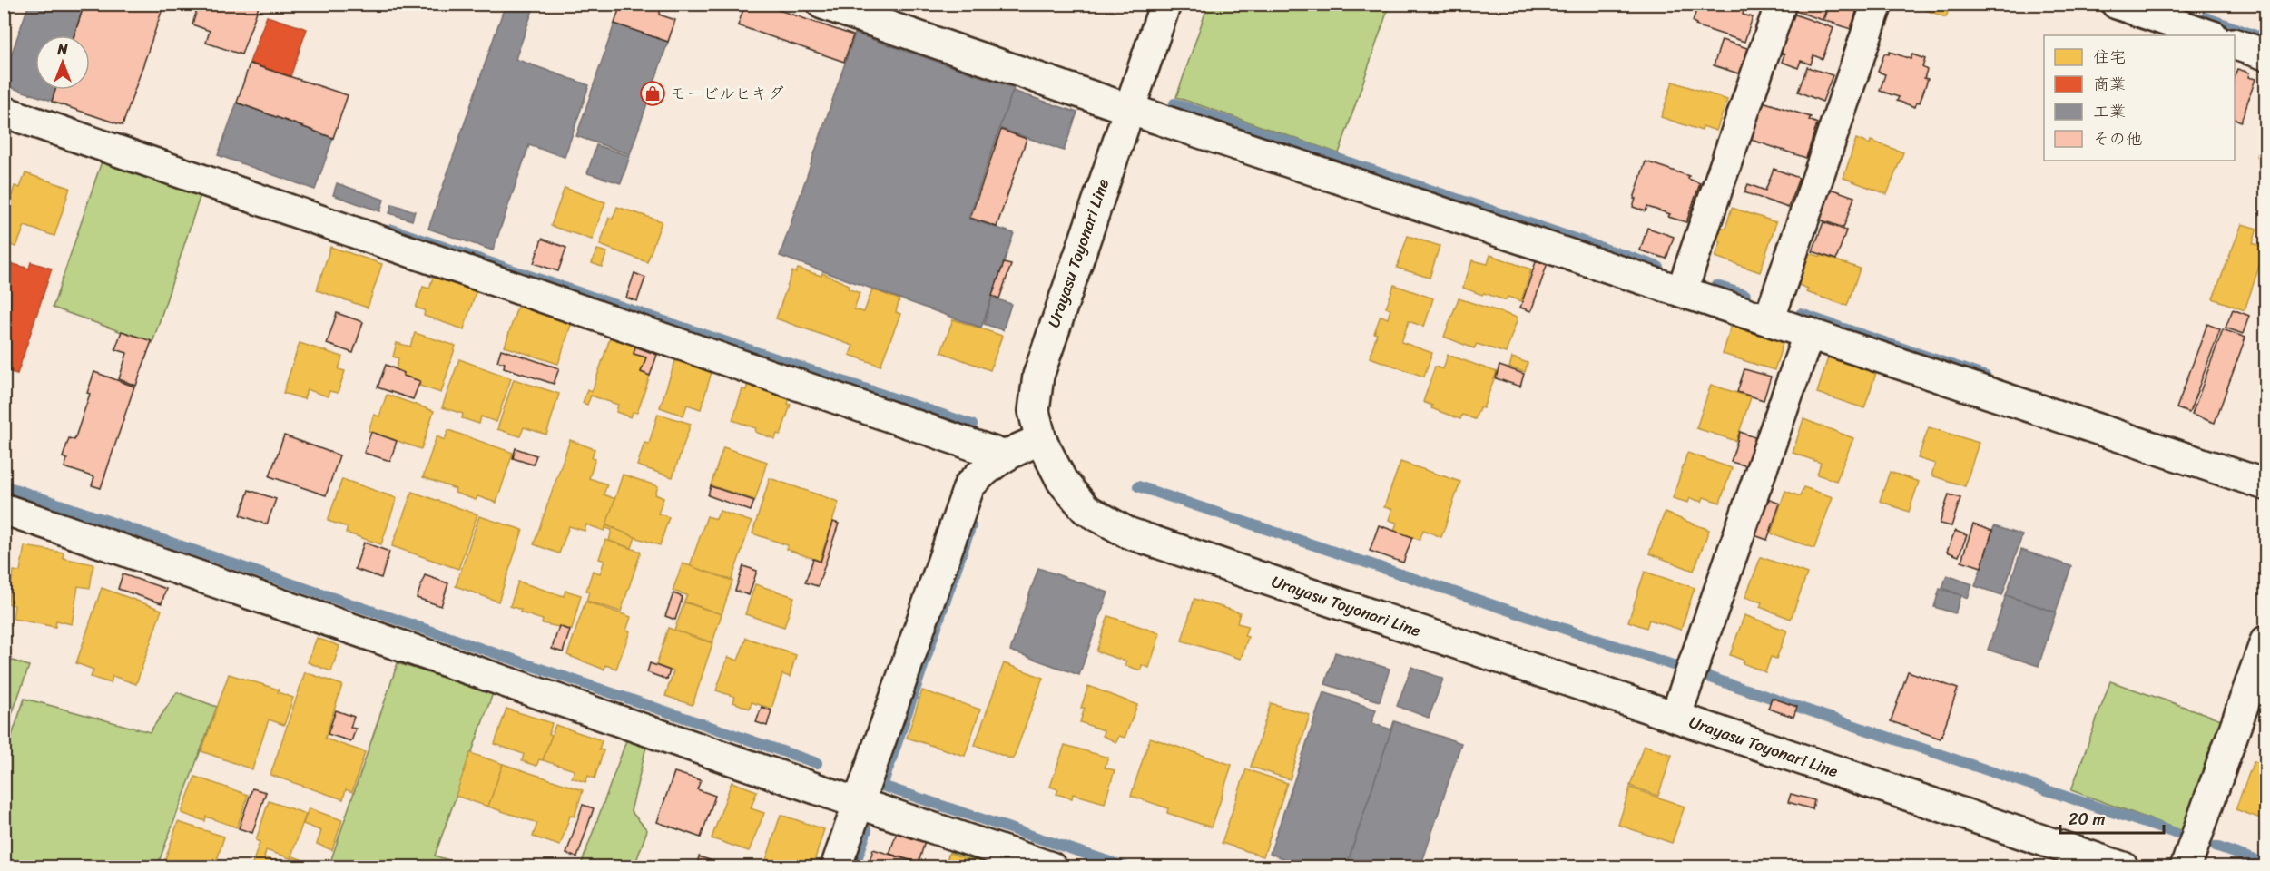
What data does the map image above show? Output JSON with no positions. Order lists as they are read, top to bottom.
{
  "streets": {
    "street": ["Urayasu Toyonari Line"]
  },
  "places": {
    "shop": ["モービルヒキダ"]
  },
  "legend": [
    "住宅",
    "商業",
    "工業",
    "その他"
  ],
  "scale_bar": "20 m",
  "north": "top"
}
